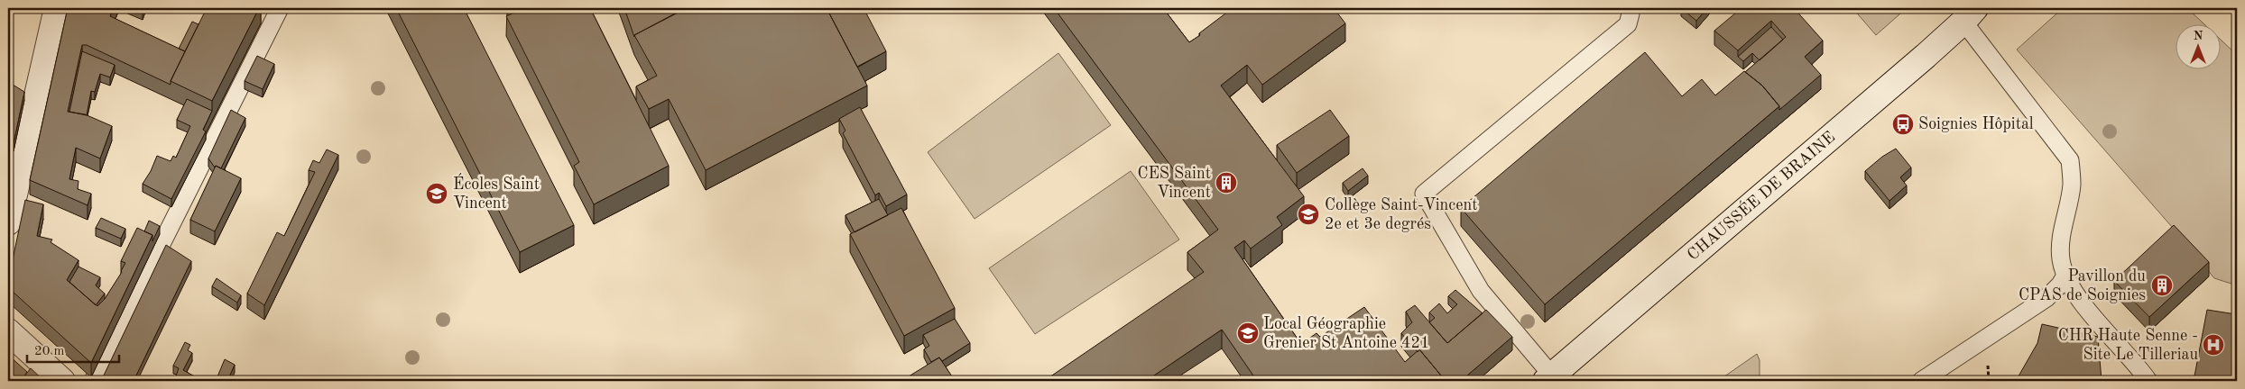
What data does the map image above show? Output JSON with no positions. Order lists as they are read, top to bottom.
{
  "streets": {
    "street": ["CHAUSSÉE DE BRAINE"]
  },
  "places": {
    "bus stop": ["Soignies Hôpital"],
    "building": ["CES Saint Vincent", "Pavillon du CPAS de Soignies"],
    "school or university": ["Écoles Saint Vincent", "Collège Saint-Vincent 2e et 3e degrés", "Local Géographie Grenier St Antoine 421"],
    "hospital": ["CHR Haute Senne - Site Le Tilleriau"]
  },
  "scale_bar": "20 m",
  "north": "top"
}
